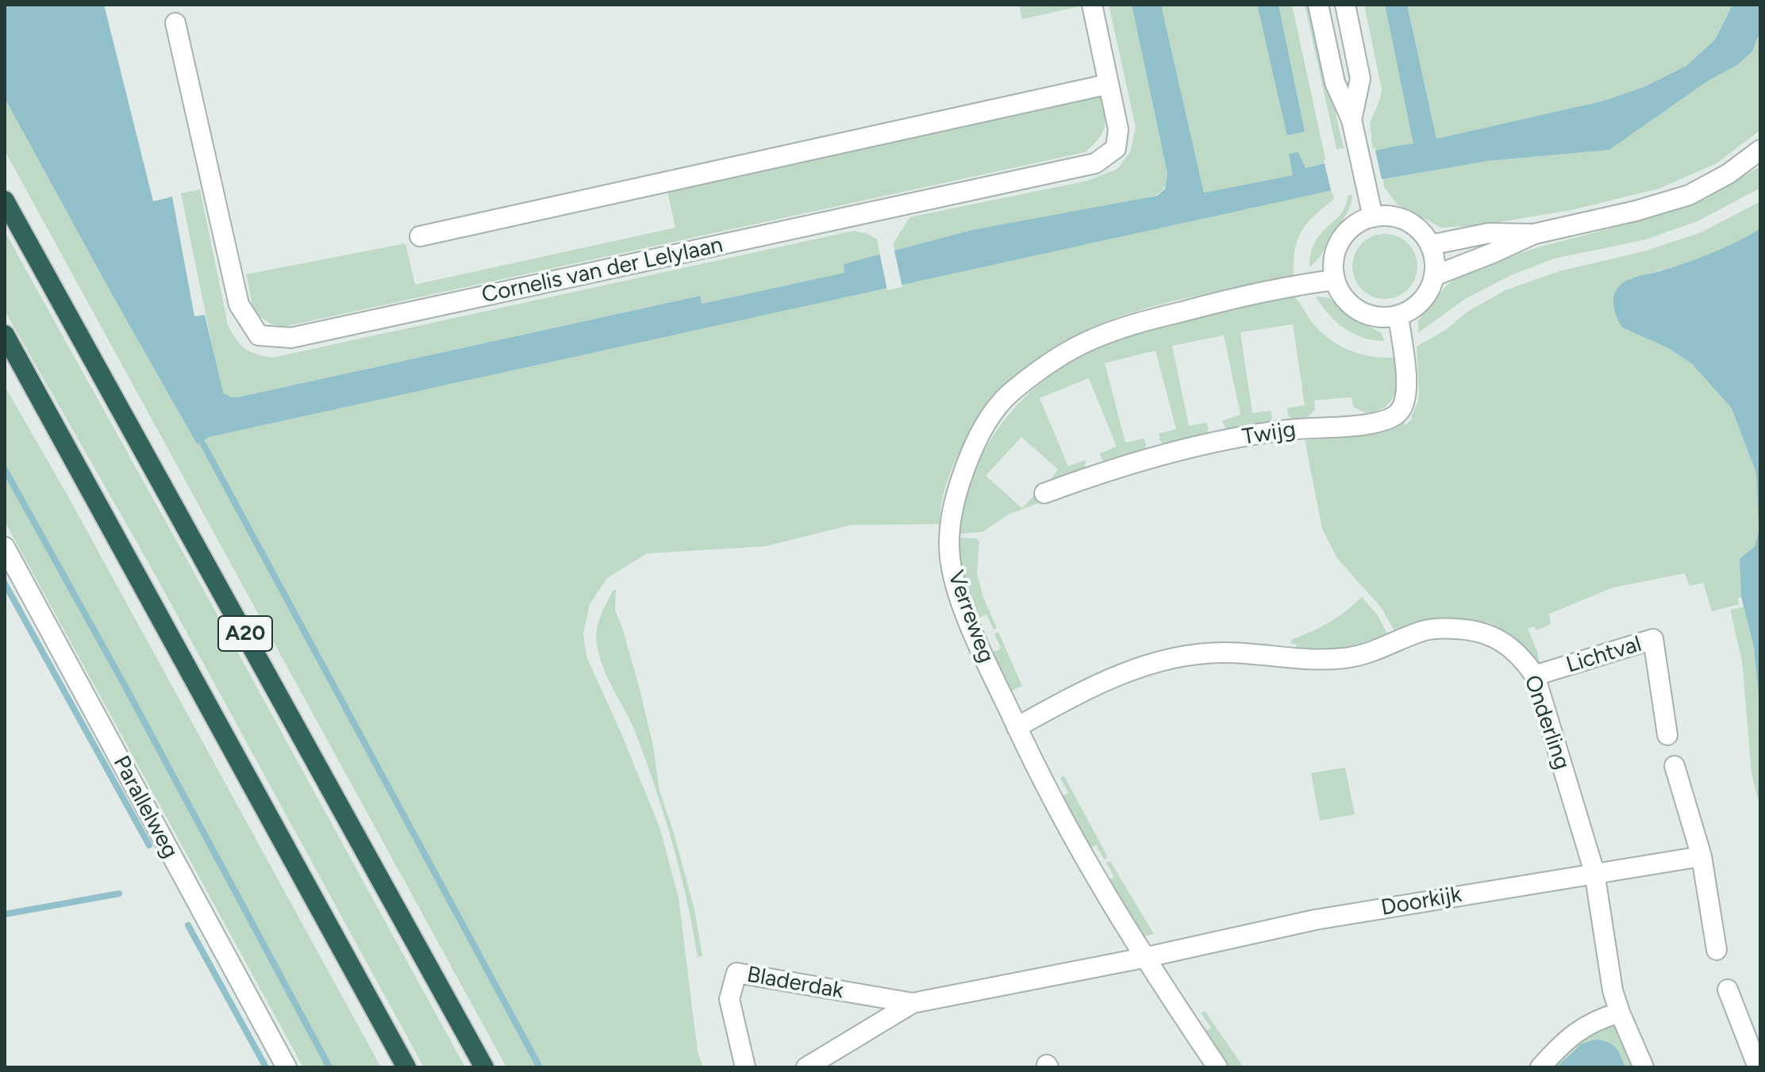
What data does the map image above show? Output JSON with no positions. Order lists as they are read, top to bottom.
{
  "streets": {
    "highway": ["A20"],
    "street": [
      "Cornelis van der Lelylaan",
      "Twijg",
      "Verreweg",
      "Lichtval",
      "Onderling",
      "Parallelweg",
      "Doorkijk",
      "Bladerdak"
    ]
  },
  "crossings": [
    ["Twijg", "Verreweg"],
    ["Verreweg", "Onderling"],
    ["Verreweg", "Doorkijk"],
    ["Verreweg", "Bladerdak"],
    ["Lichtval", "Onderling"],
    ["Onderling", "Doorkijk"],
    ["Doorkijk", "Bladerdak"]
  ]
}
